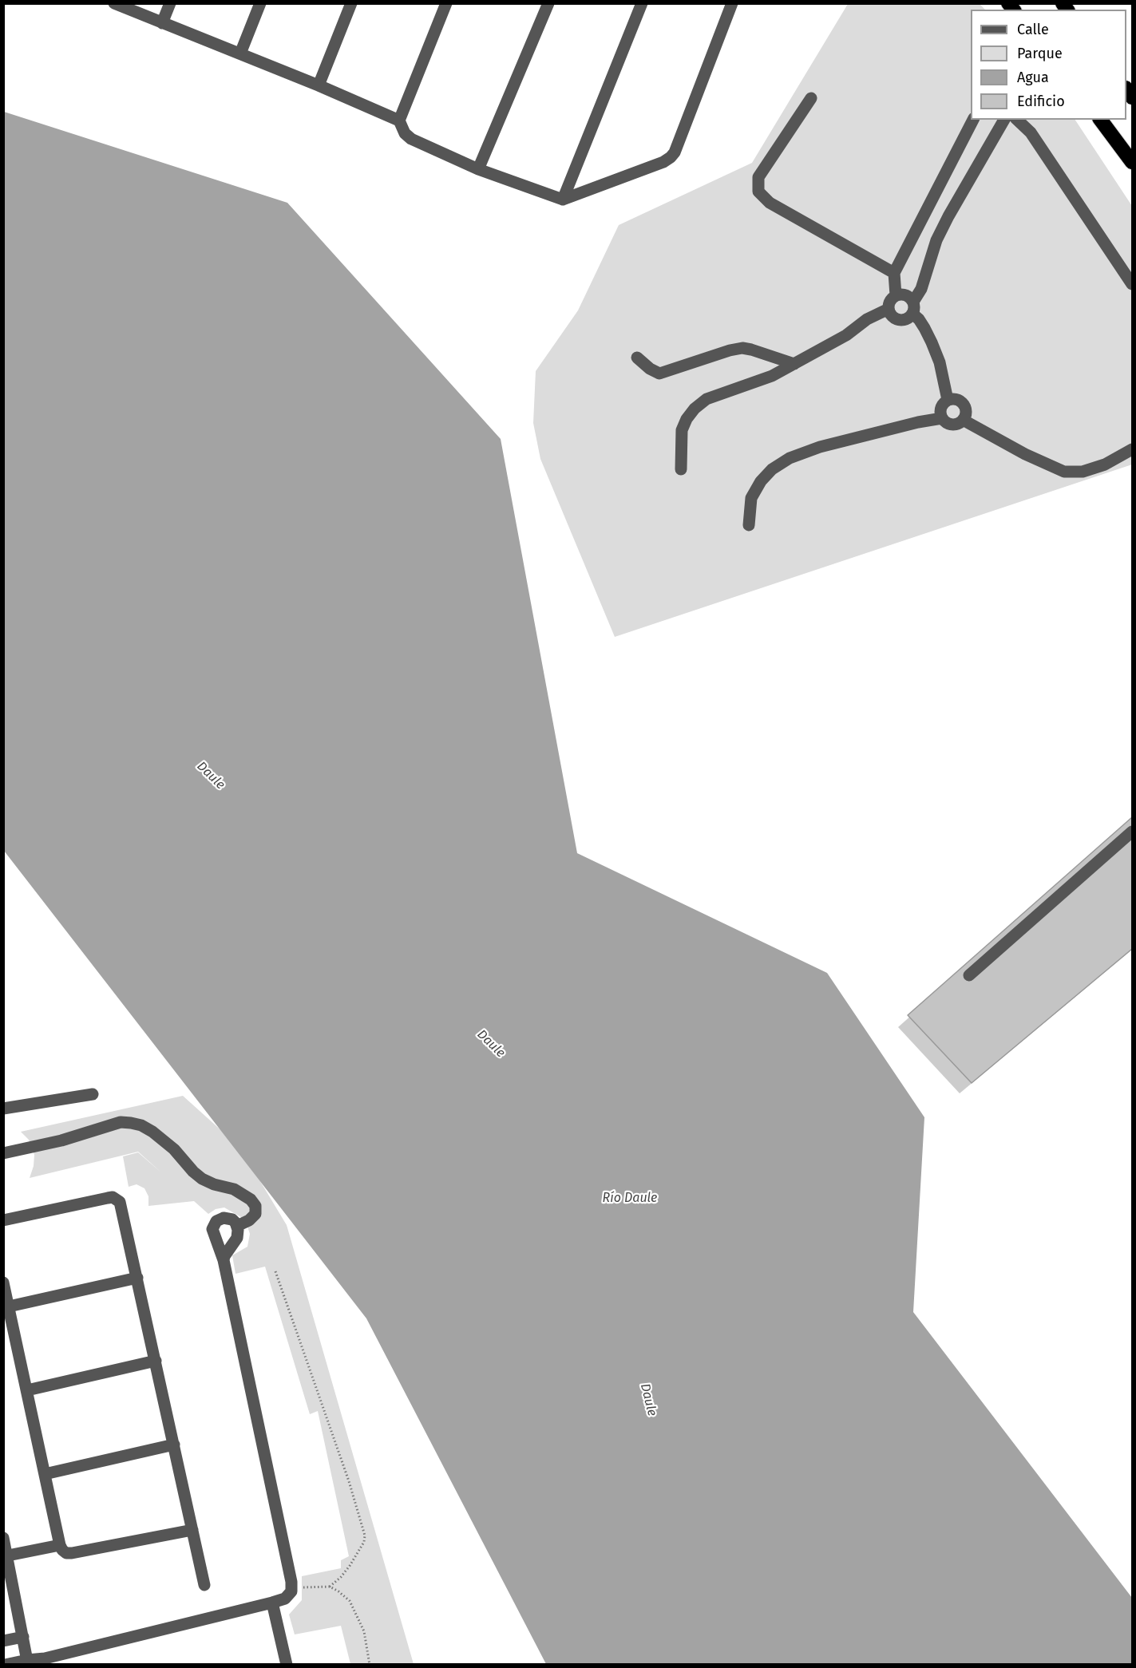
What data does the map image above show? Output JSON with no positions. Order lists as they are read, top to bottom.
{
  "water": ["Daule", "Río Daule"],
  "legend": [
    "Calle",
    "Parque",
    "Agua",
    "Edificio"
  ]
}
